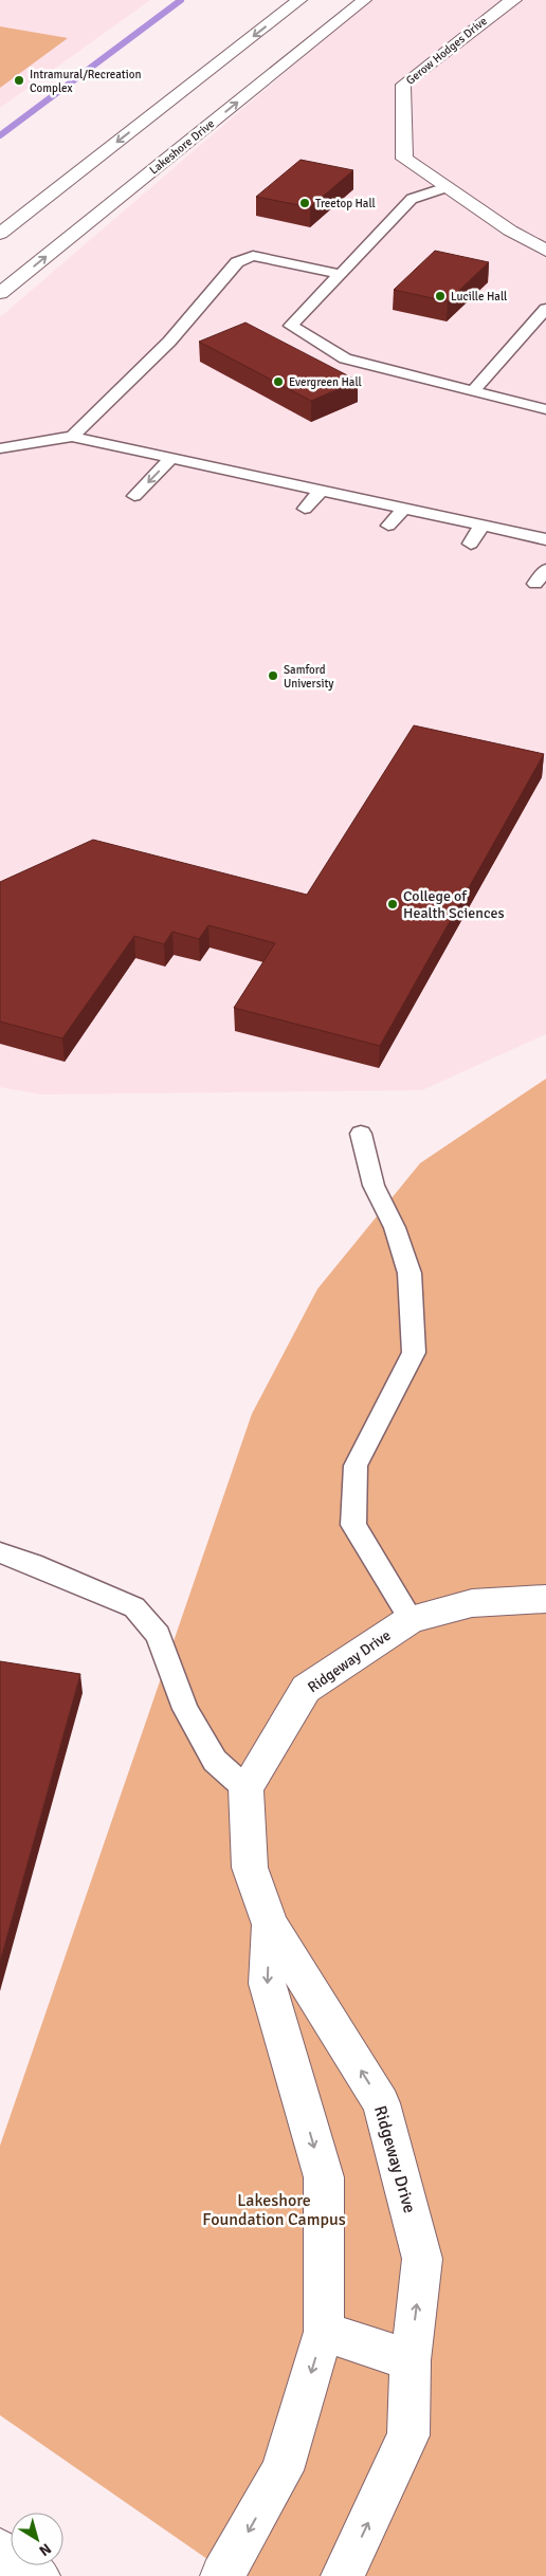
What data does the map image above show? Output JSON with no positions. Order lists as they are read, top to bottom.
{
  "streets": {
    "street": ["Gerow Hodges Drive", "Lakeshore Drive", "Ridgeway Drive"]
  },
  "parks": ["Lakeshore Foundation Campus"],
  "places": [
    "Intramural/Recreation Complex",
    "Treetop Hall",
    "Lucille Hall",
    "Evergreen Hall",
    "Samford University",
    "College of Health Sciences"
  ],
  "north": "bottom right"
}
